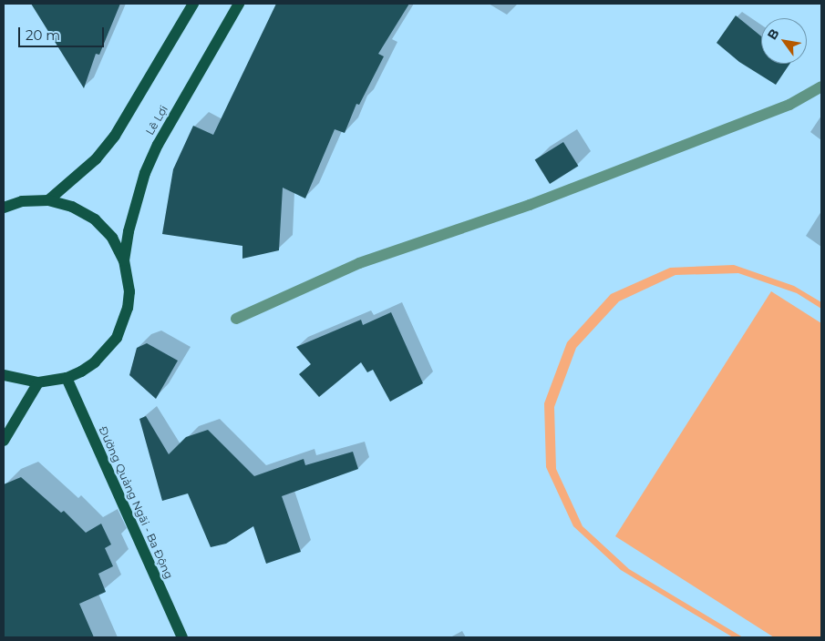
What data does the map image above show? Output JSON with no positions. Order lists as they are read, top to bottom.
{
  "streets": {
    "main road": ["Lê Lợi", "Đường Quảng Ngãi - Ba Động"]
  },
  "scale_bar": "20 m",
  "north": "top left"
}
